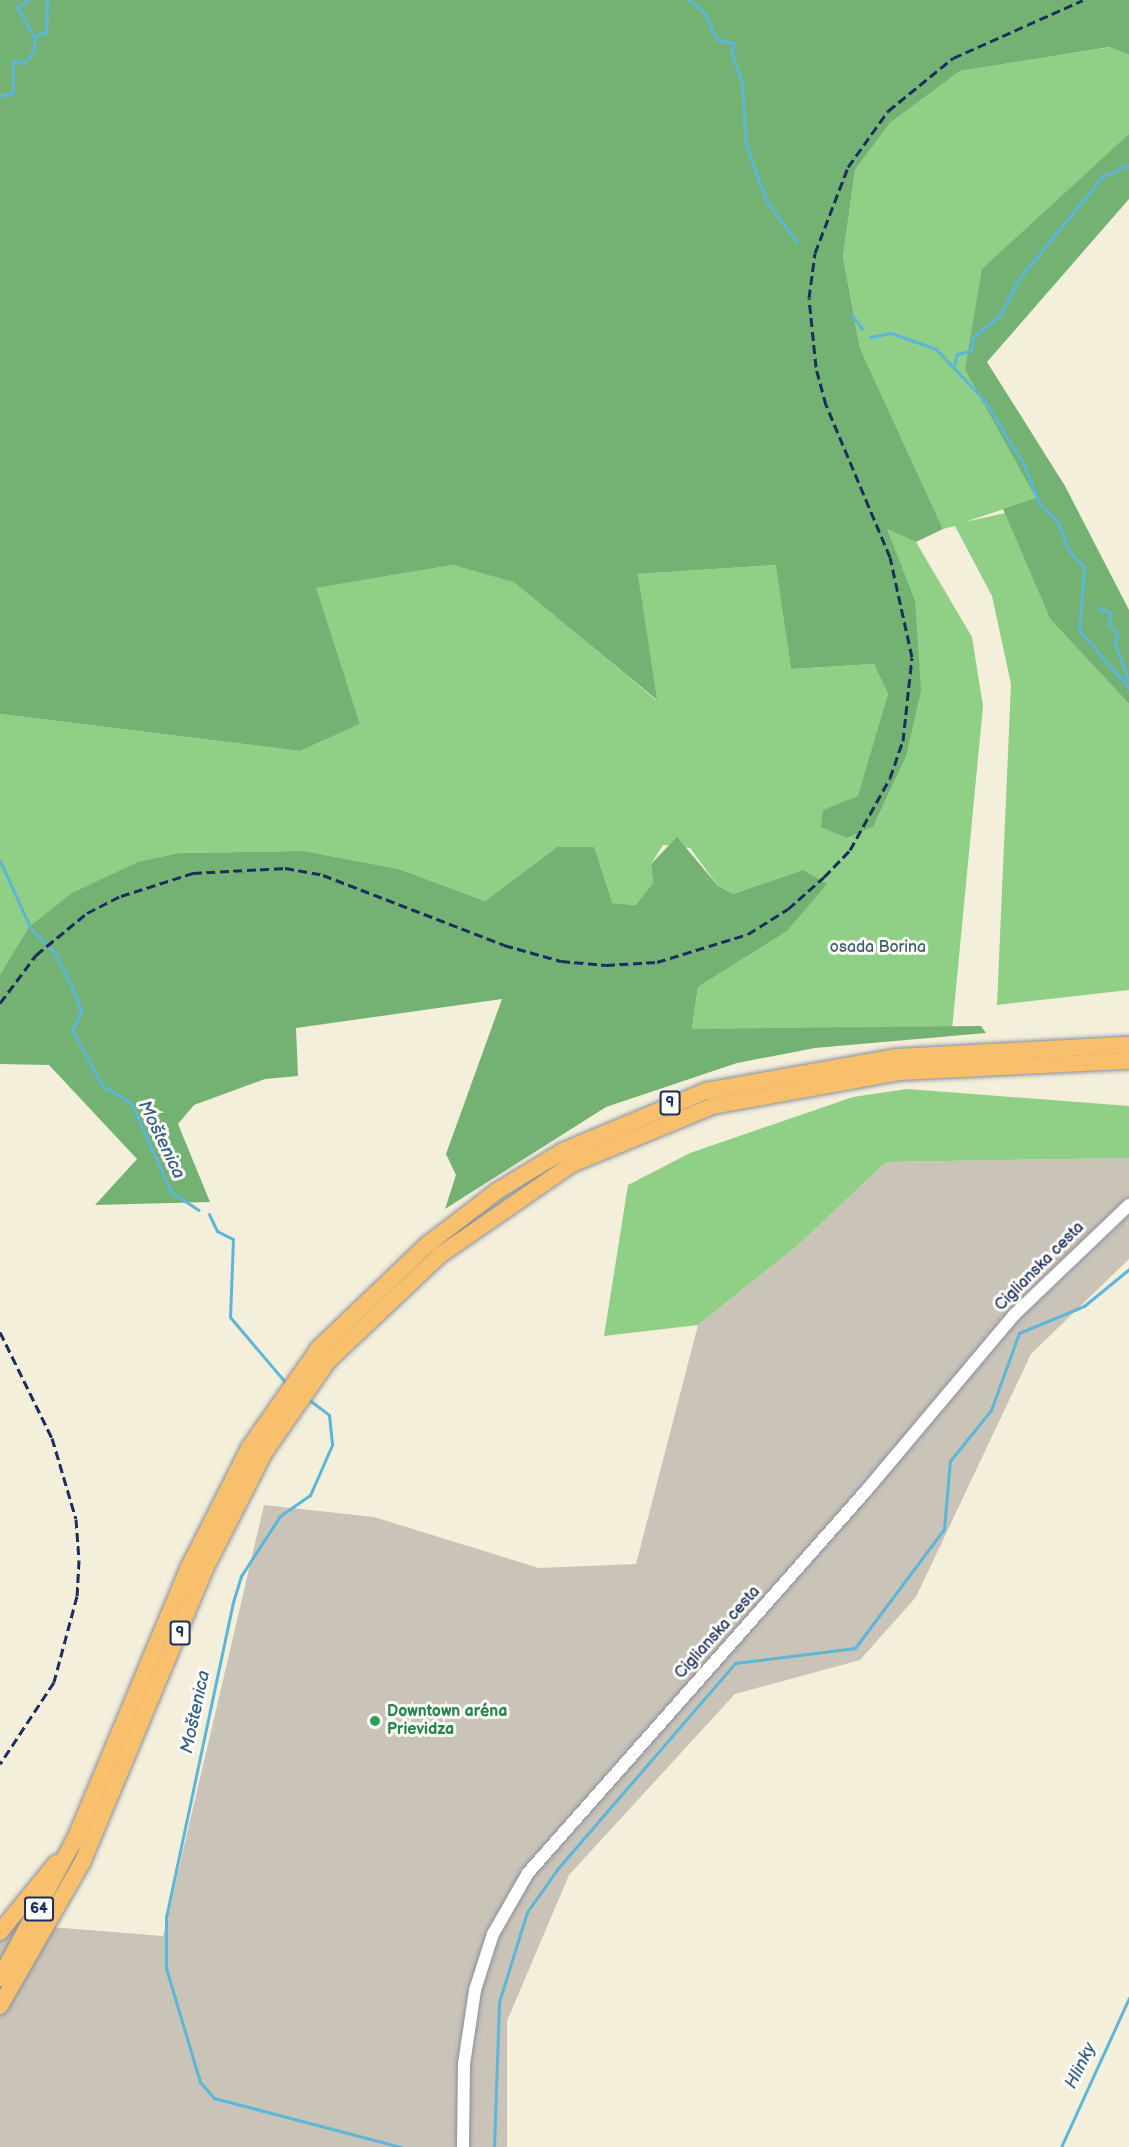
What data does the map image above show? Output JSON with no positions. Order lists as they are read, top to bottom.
{
  "streets": {
    "main road": ["9", "64"],
    "street": ["Ciglianska cesta"]
  },
  "crossings": [
    ["9", "64"]
  ],
  "water": ["Moštenica", "Hlinky"],
  "parks": ["osada Borina"],
  "places": ["Downtown aréna Prievidza"]
}
